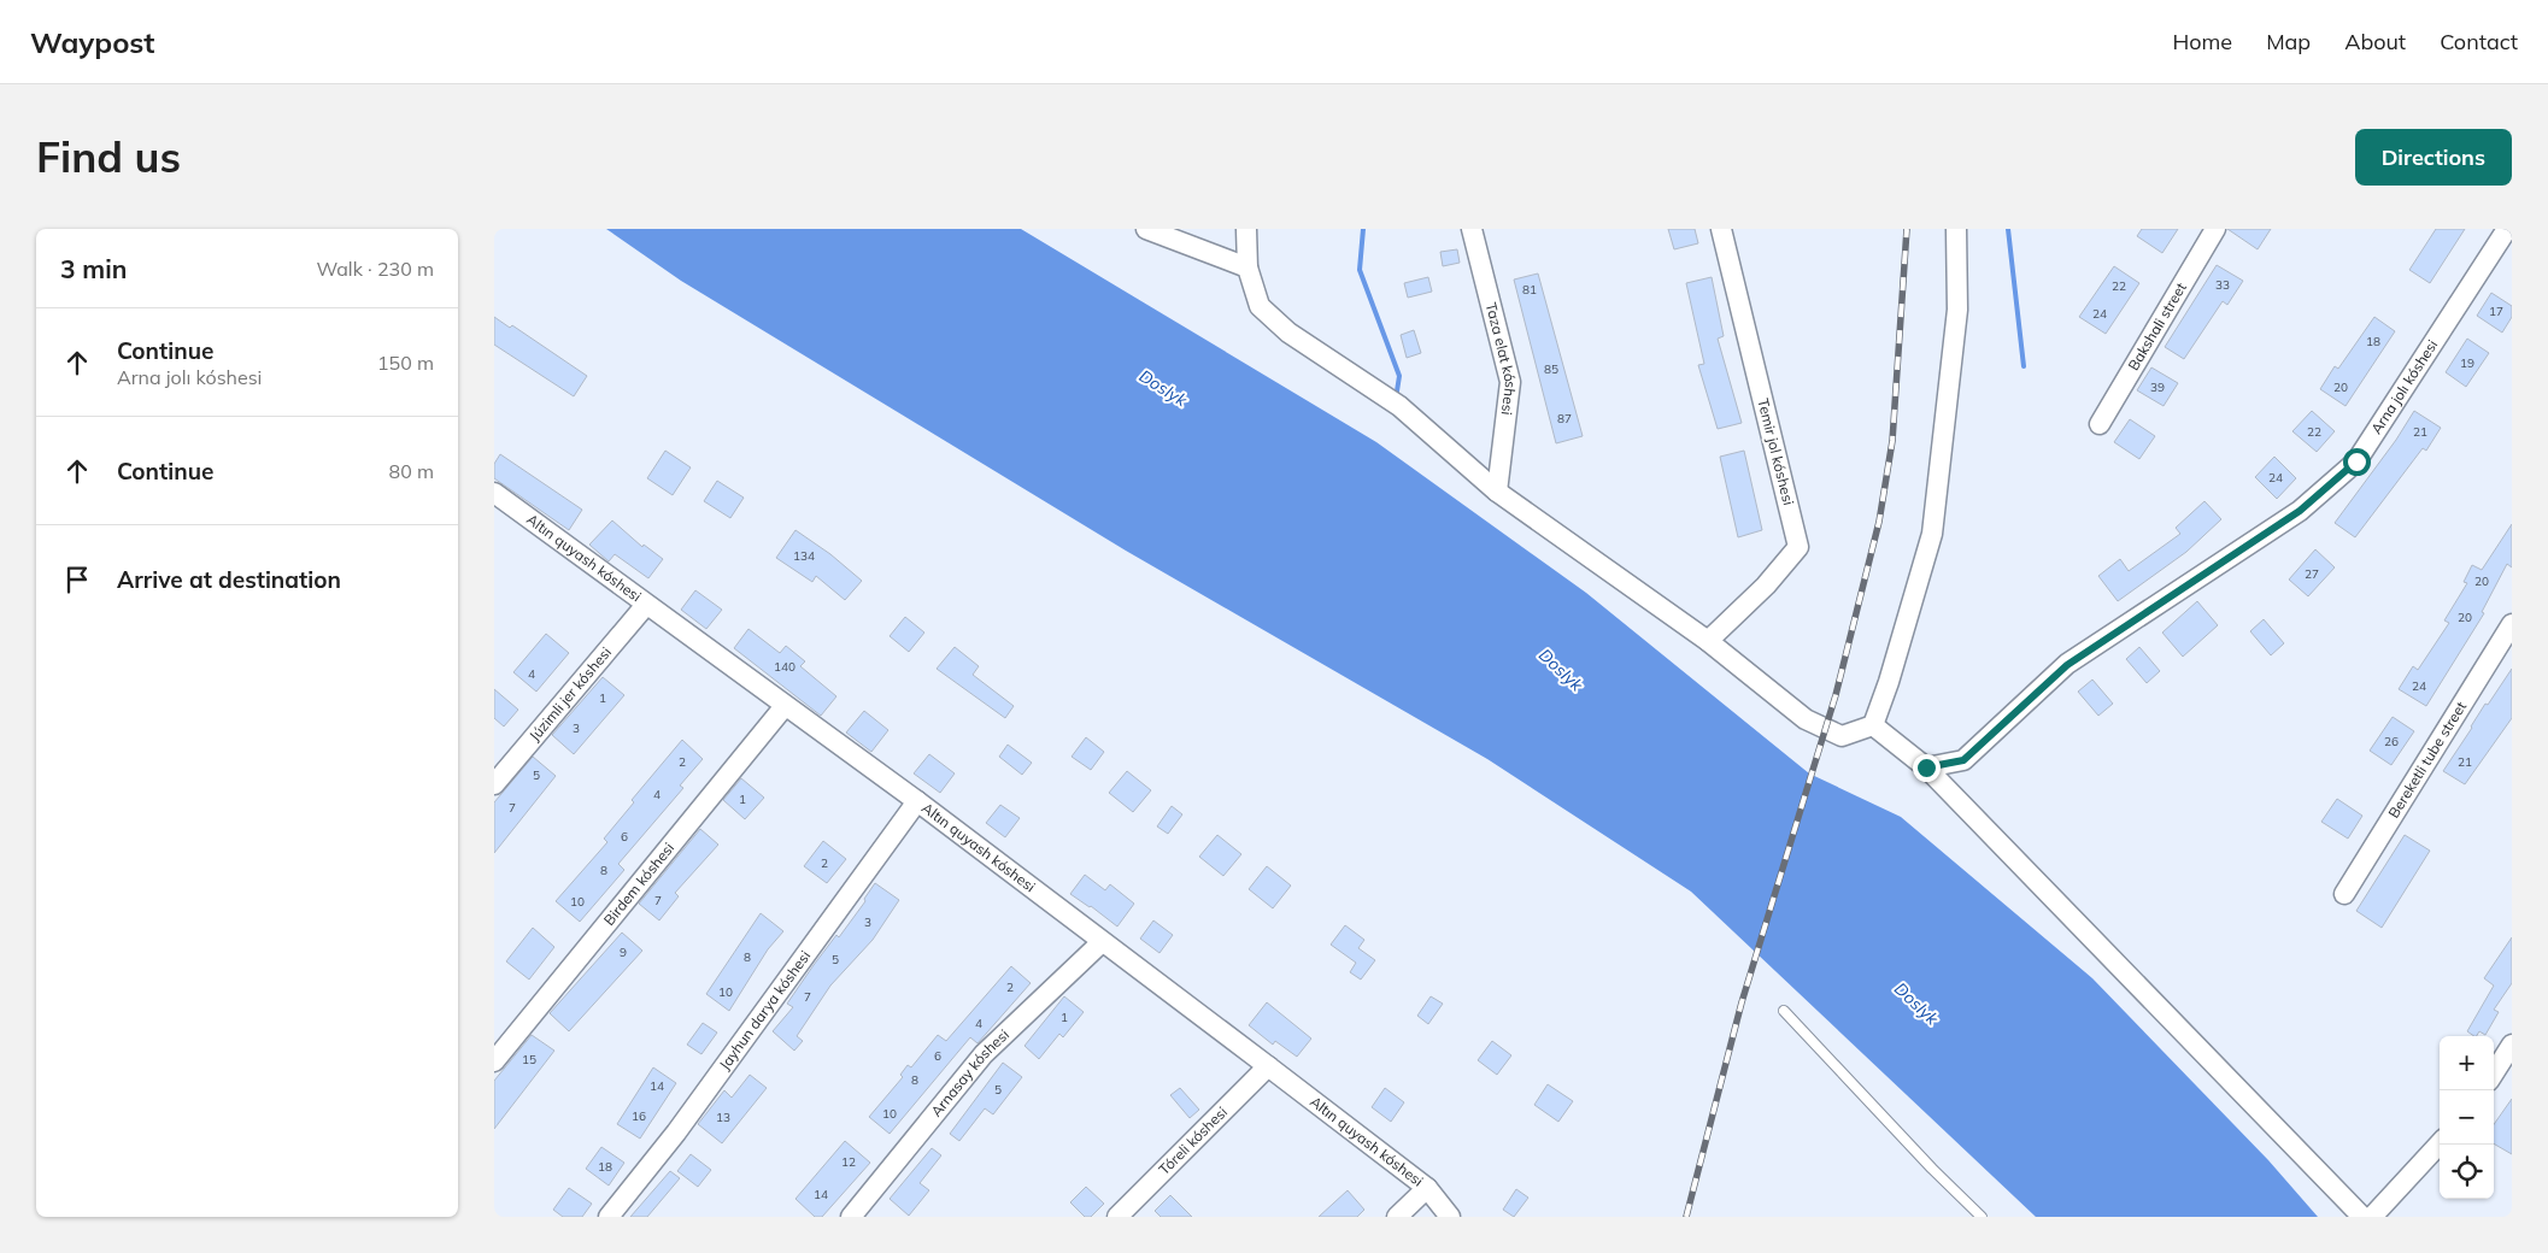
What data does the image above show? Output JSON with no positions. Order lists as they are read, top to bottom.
{
  "streets": {
    "street": [
      "Bakshali street",
      "Taza elat kóshesi",
      "Arna jolı kóshesi",
      "Temir jol kóshesi",
      "Altın quyash kóshesi",
      "Júzimli jer kóshesi",
      "Bereketli tube street",
      "Birdem kóshesi",
      "Jayhun darya kóshesi",
      "Arnasay kóshesi",
      "Tóreli kóshesi"
    ]
  },
  "crossings": [
    ["Altın quyash kóshesi", "Júzimli jer kóshesi"],
    ["Altın quyash kóshesi", "Birdem kóshesi"],
    ["Altın quyash kóshesi", "Jayhun darya kóshesi"],
    ["Altın quyash kóshesi", "Arnasay kóshesi"],
    ["Altın quyash kóshesi", "Tóreli kóshesi"]
  ],
  "water": ["Doslyk"],
  "house_numbers": [
    "33",
    "22",
    "81",
    "17",
    "24",
    "18",
    "19",
    "85",
    "39",
    "20",
    "87",
    "22",
    "21",
    "24",
    "134",
    "27",
    "20",
    "20",
    "140",
    "4",
    "24",
    "1",
    "3",
    "26",
    "2",
    "21",
    "5",
    "4",
    "1",
    "7",
    "6",
    "2",
    "8",
    "7",
    "10",
    "3",
    "9",
    "8",
    "5",
    "2",
    "10",
    "7",
    "1",
    "4",
    "6",
    "15",
    "8",
    "14",
    "5",
    "10",
    "16",
    "13",
    "12",
    "18",
    "14"
  ],
  "page": {
    "header": "Waypost",
    "nav": [
      "Home",
      "Map",
      "About",
      "Contact"
    ],
    "buttons": "Directions",
    "title": "Find us",
    "heading": ["3 min", "Walk · 230 m"],
    "list": [
      ["Continue", "Arna jolı kóshesi", "150 m"],
      ["Continue", "80 m"],
      "Arrive at destination"
    ],
    "map_buttons": ["+", "−"]
  }
}
